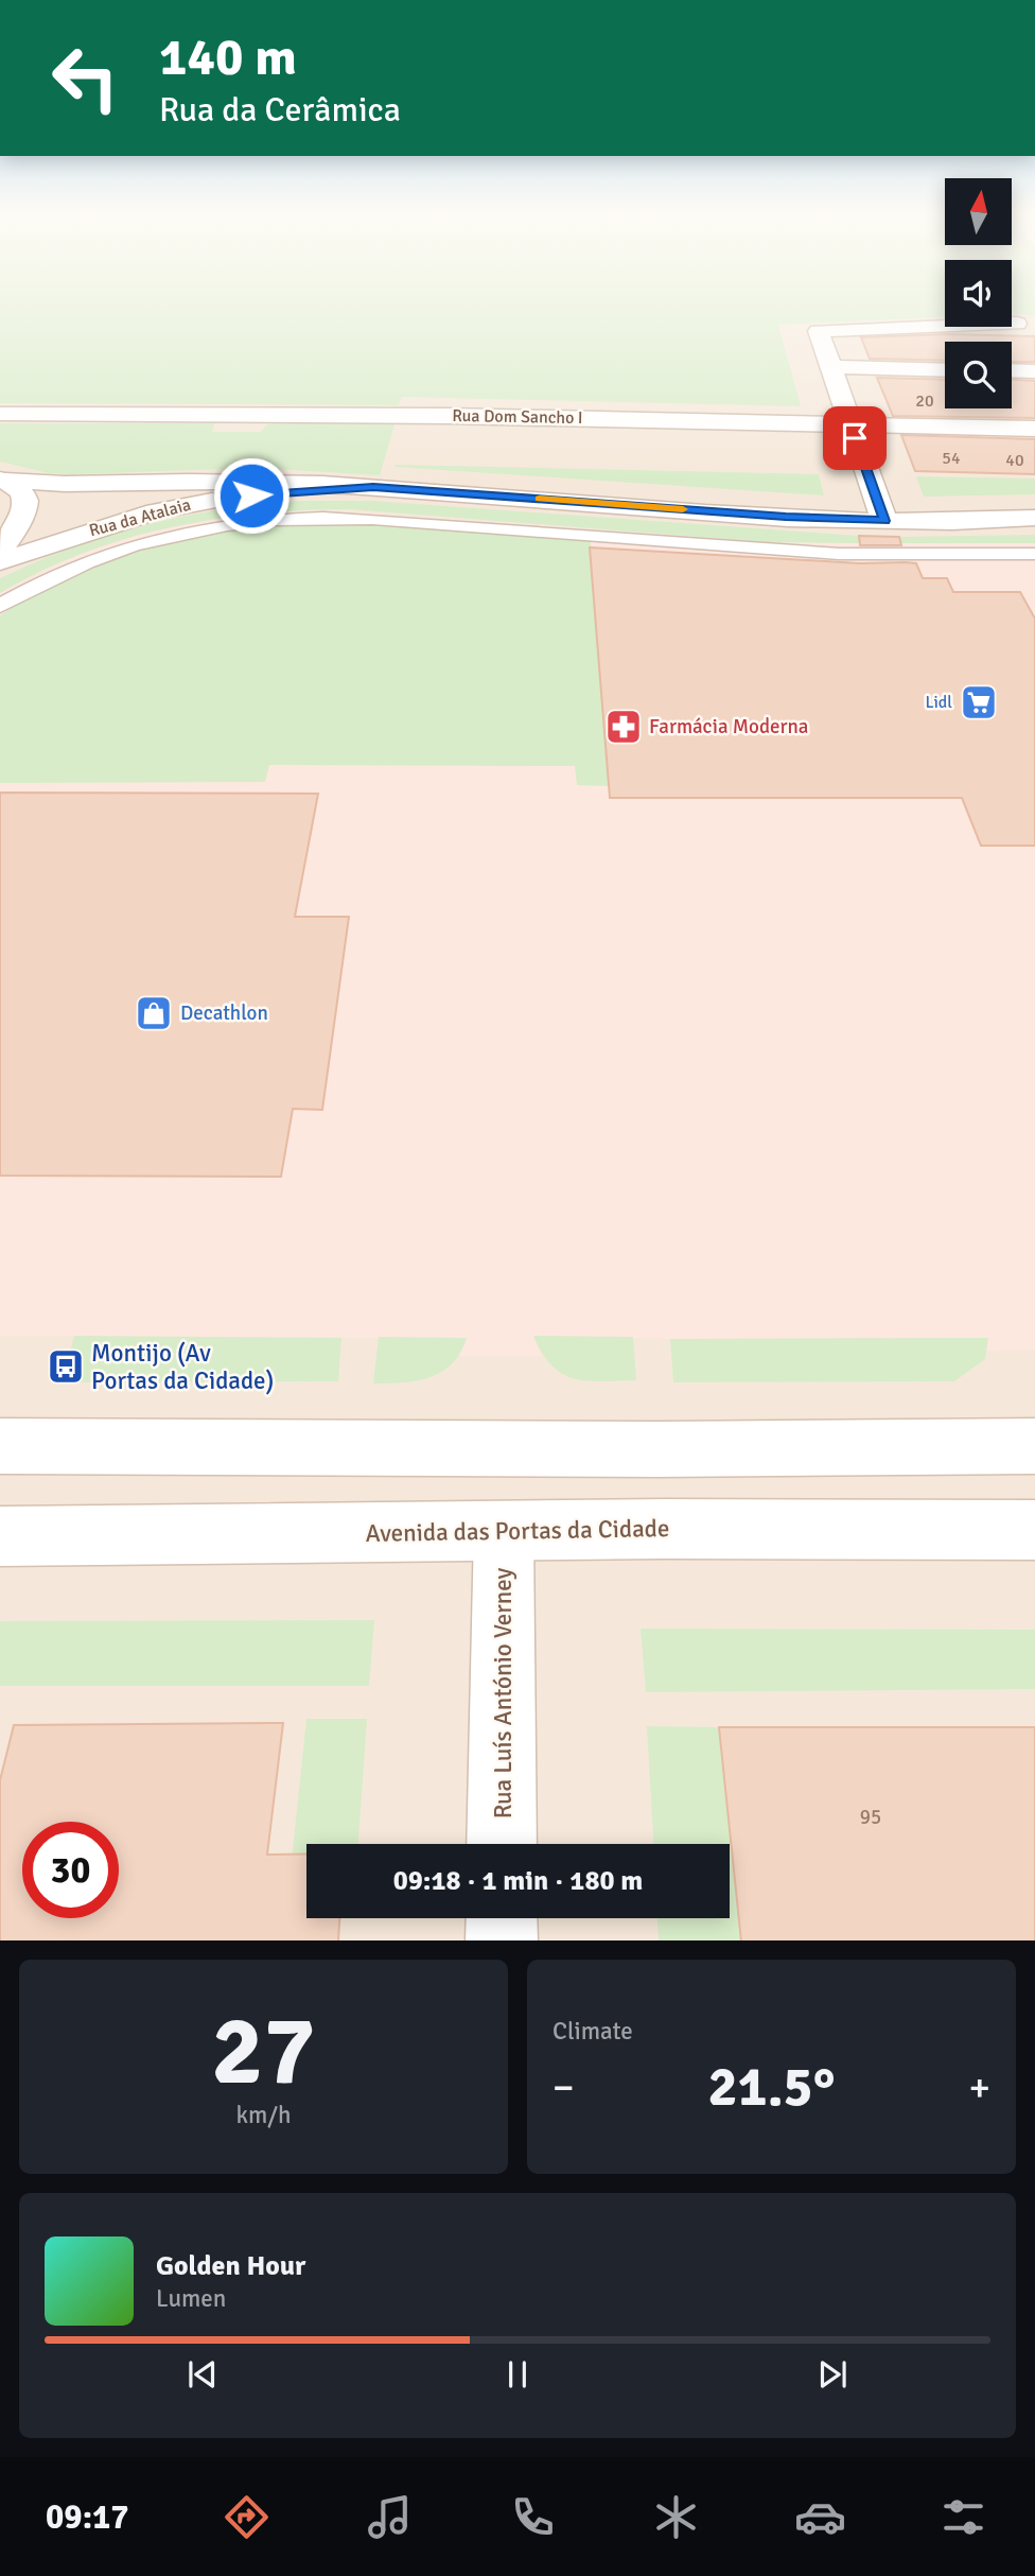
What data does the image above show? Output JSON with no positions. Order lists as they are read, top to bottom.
{
  "streets": {
    "street": [
      "Rua Dom Sancho I",
      "Rua da Atalaia",
      "Avenida das Portas da Cidade",
      "Rua Luís António Verney"
    ]
  },
  "crossings": [
    ["Avenida das Portas da Cidade", "Rua Luís António Verney"]
  ],
  "places": {
    "supermarket": ["Lidl"],
    "pharmacy": ["Farmácia Moderna"],
    "shop": ["Decathlon"],
    "bus stop": ["Montijo (Av Portas da Cidade)"]
  },
  "house_numbers": [
    "20",
    "54",
    "40",
    "95"
  ],
  "north": "top",
  "page": {
    "turn": ["140 m", "Rua da Cerâmica"],
    "limit": "30",
    "trip": "09:18 · 1 min · 180 m",
    "tile": [
      ["27", "km/h"],
      "Climate"
    ],
    "heat": ["−", "21.5°", "+"],
    "song": ["Golden Hour", "Lumen"],
    "tabs": "09:17"
  }
}
